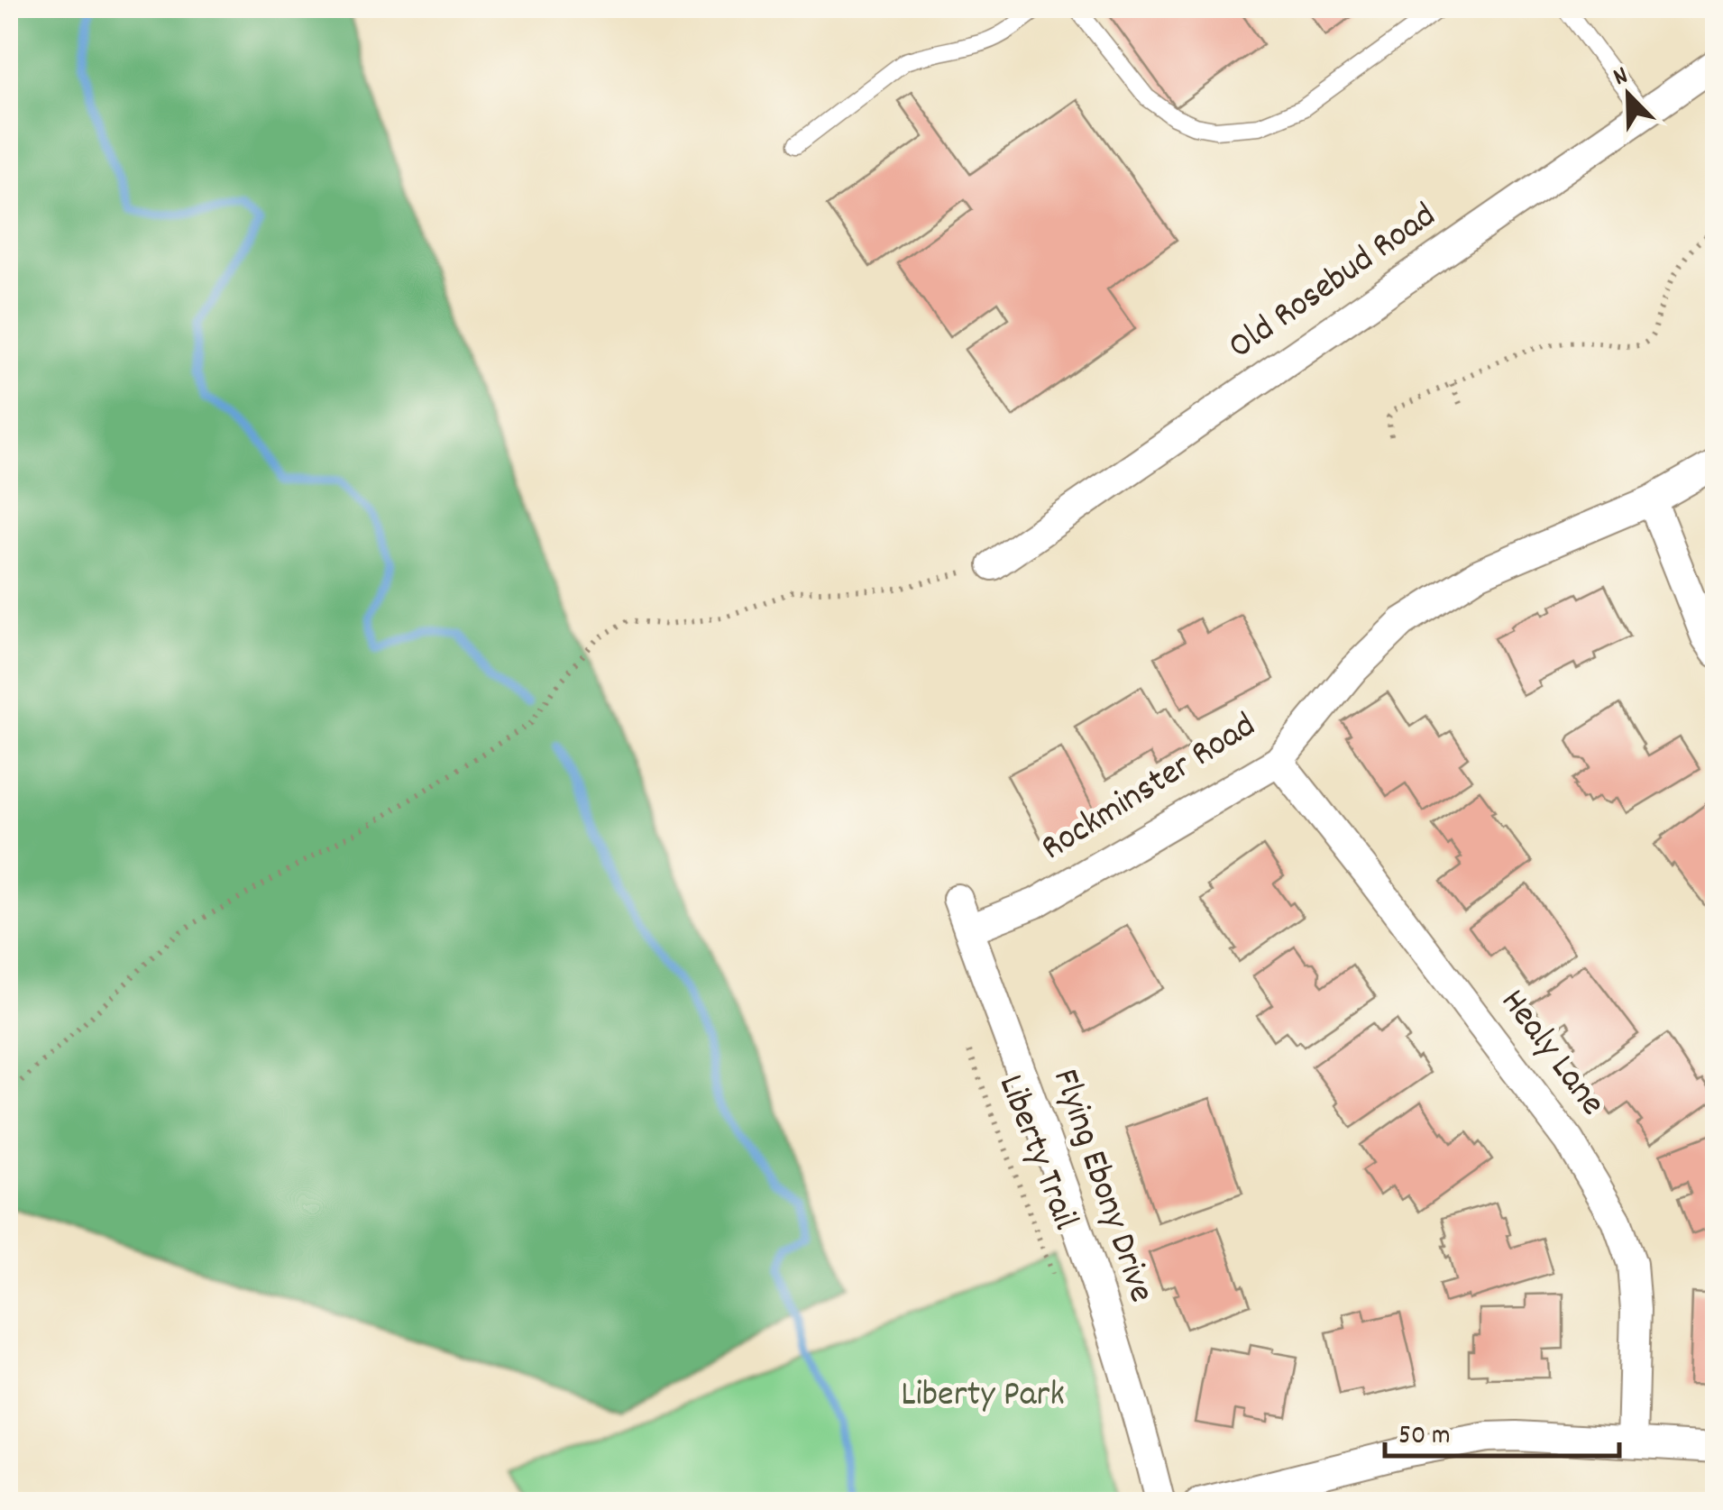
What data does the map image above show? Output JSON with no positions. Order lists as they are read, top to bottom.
{
  "streets": {
    "street": [
      "Old Rosebud Road",
      "Rockminster Road",
      "Healy Lane",
      "Flying Ebony Drive"
    ],
    "path": ["Liberty Trail"]
  },
  "crossings": [
    ["Rockminster Road", "Healy Lane"],
    ["Rockminster Road", "Flying Ebony Drive"]
  ],
  "parks": ["Liberty Park"],
  "scale_bar": "50 m",
  "north": "top left"
}
